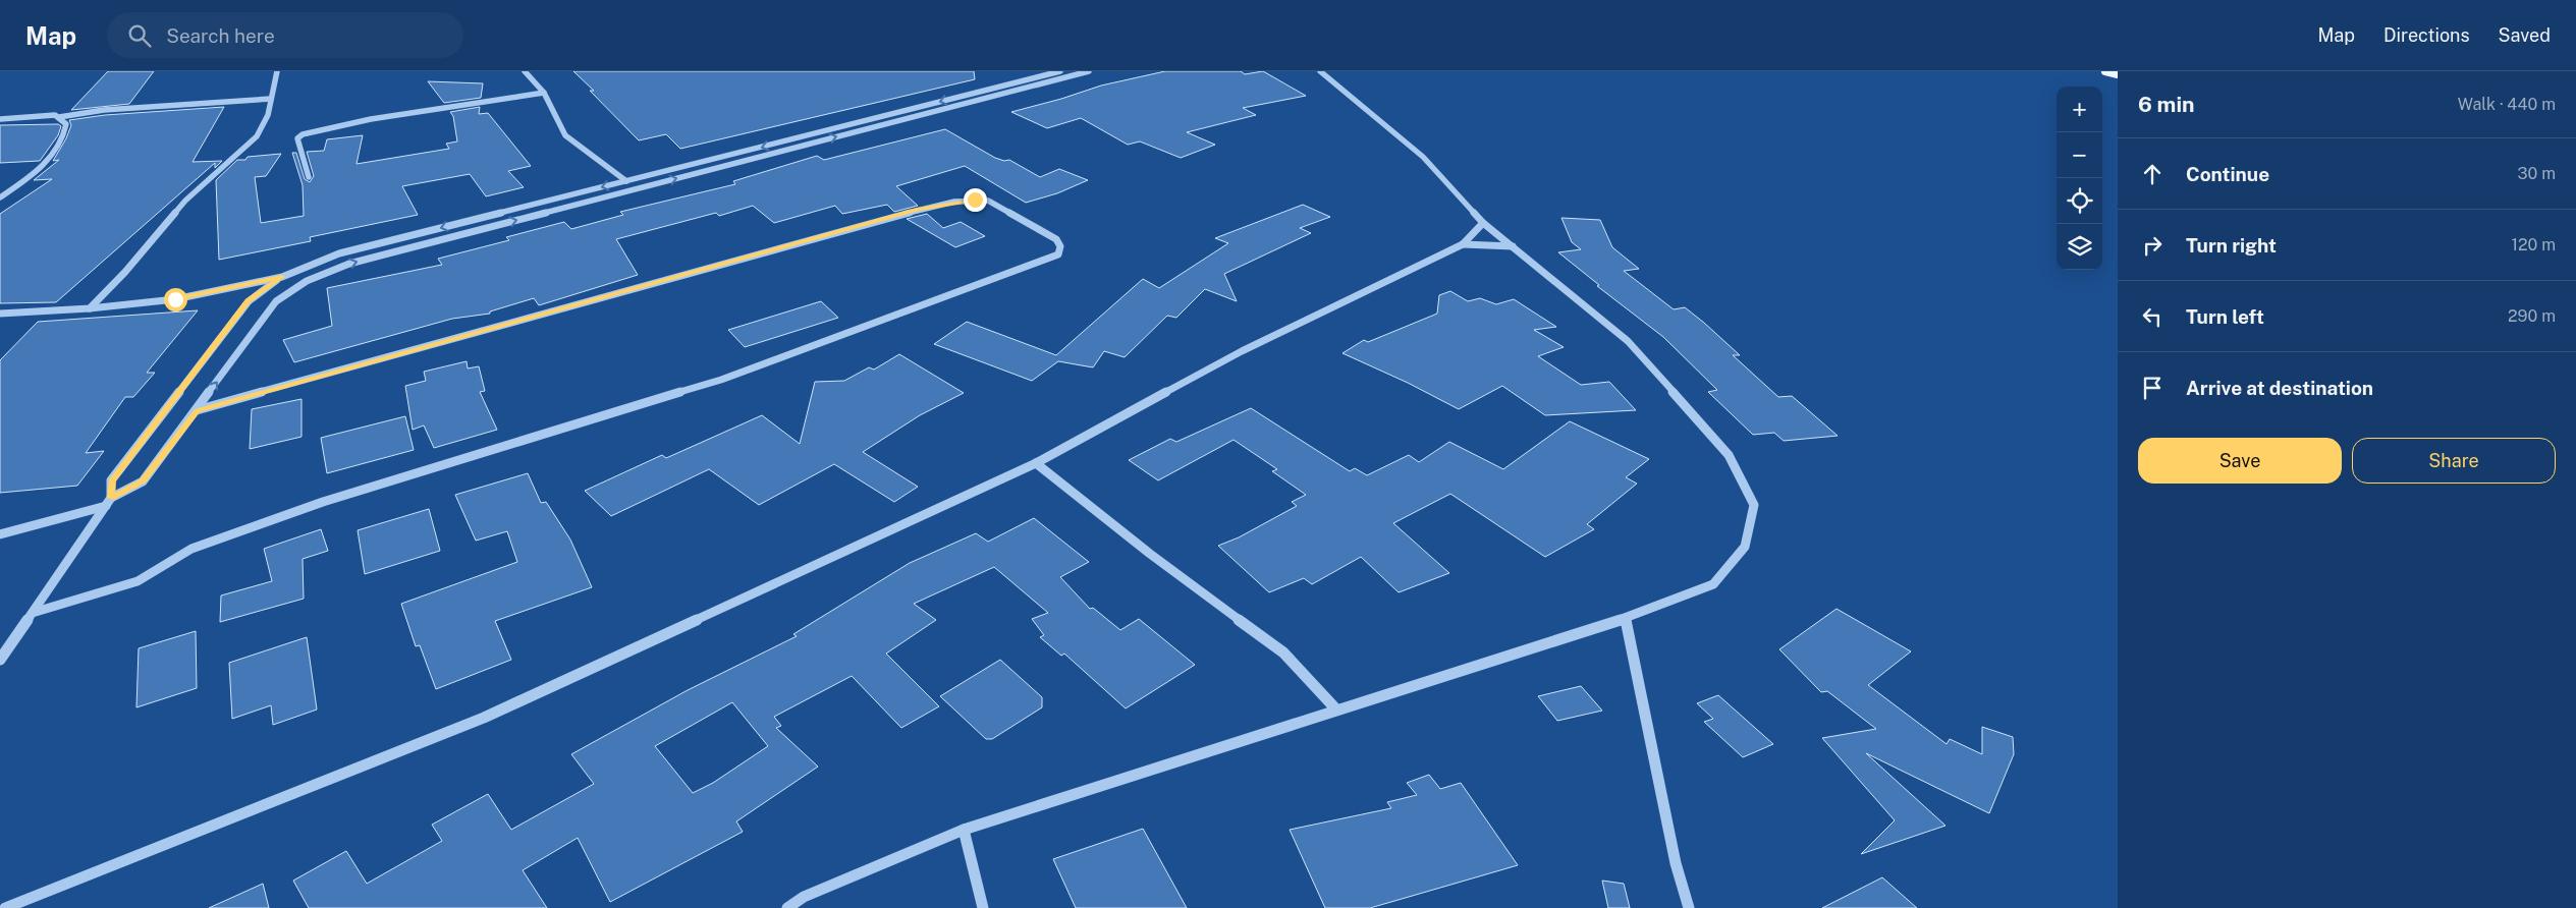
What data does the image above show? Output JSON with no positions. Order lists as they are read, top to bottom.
{
  "page": {
    "header": "Map",
    "search": "Search here",
    "nav": ["Map", "Directions", "Saved"],
    "heading": ["6 min", "Walk · 440 m"],
    "map_buttons": ["+", "−"],
    "list": [
      ["Continue", "30 m"],
      ["Turn right", "120 m"],
      ["Turn left", "290 m"],
      "Arrive at destination"
    ],
    "buttons": ["Save", "Share"]
  }
}
